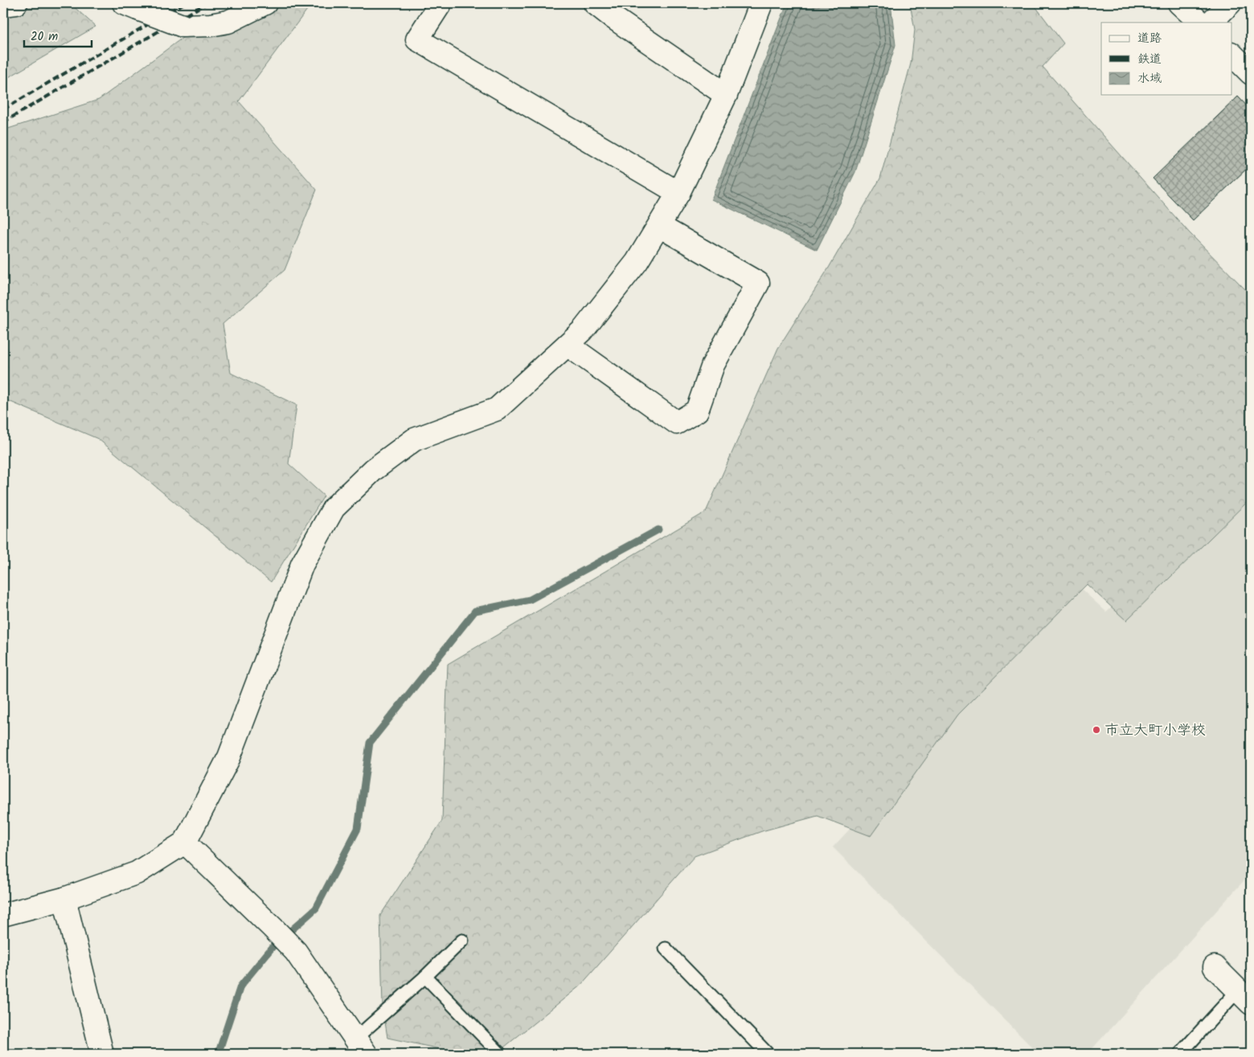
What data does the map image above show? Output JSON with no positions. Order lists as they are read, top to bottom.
{
  "places": ["市立大町小学校"],
  "legend": ["道路", "鉄道", "水域"],
  "scale_bar": "20 m"
}
